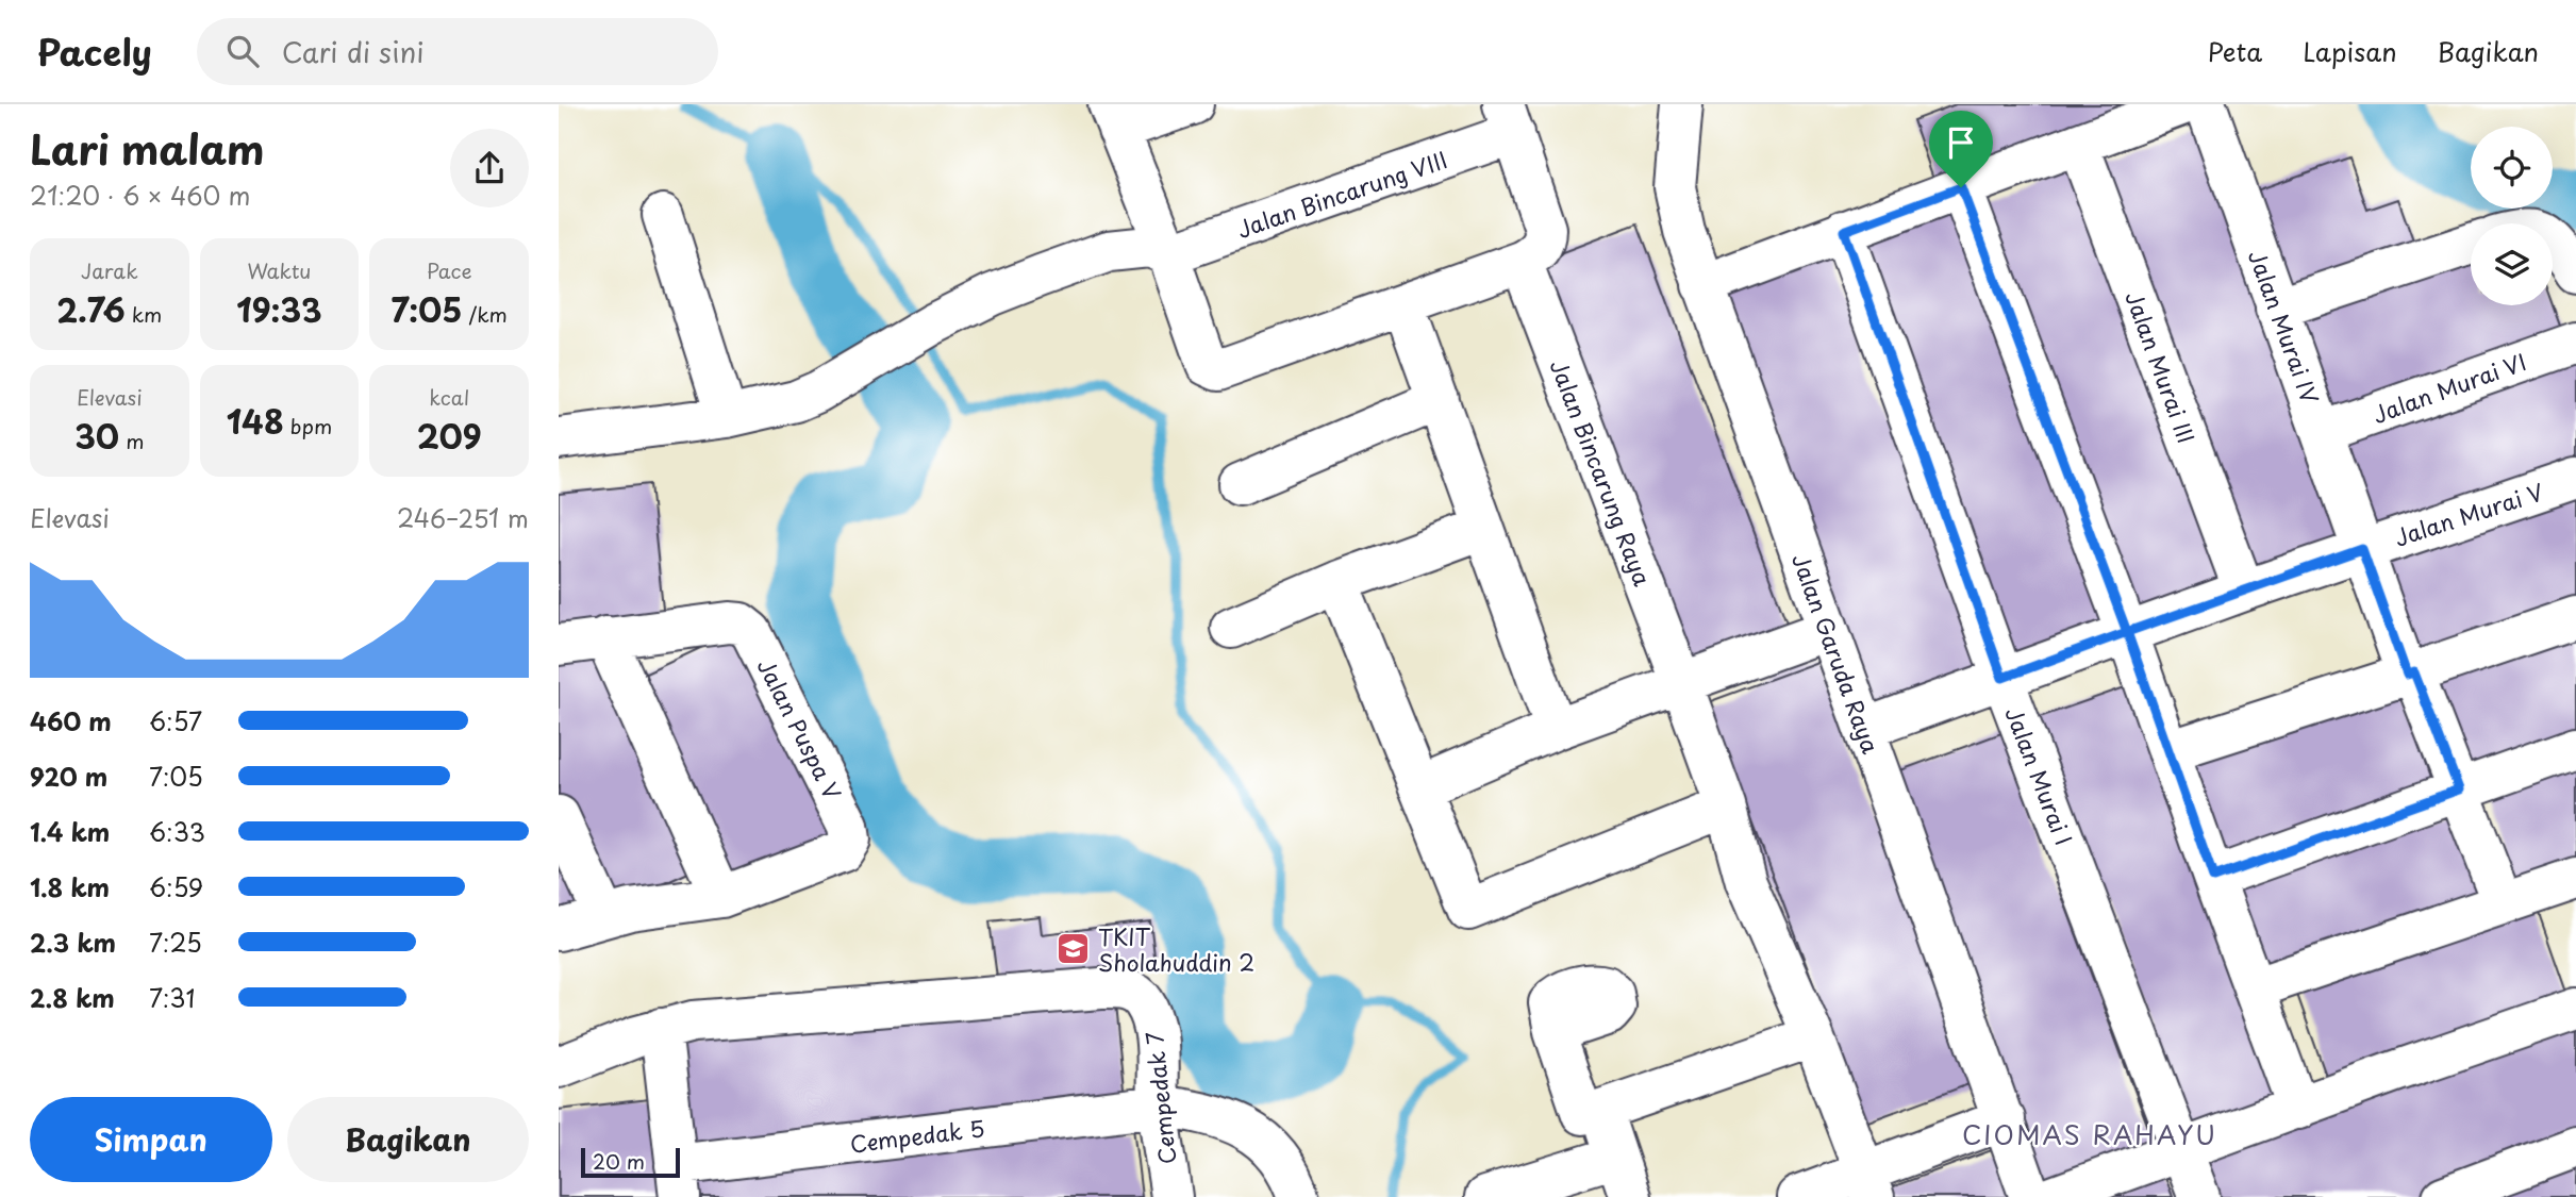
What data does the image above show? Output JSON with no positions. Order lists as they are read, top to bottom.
{
  "streets": {
    "street": [
      "Jalan Bincarung VIII",
      "Jalan Murai IV",
      "Jalan Murai III",
      "Jalan Murai VI",
      "Jalan Bincarung Raya",
      "Jalan Murai V",
      "Jalan Garuda Raya",
      "Jalan Puspa V",
      "Jalan Murai I",
      "Cempedak 7",
      "Cempedak 5"
    ]
  },
  "crossings": [
    ["Jalan Murai IV", "Jalan Murai VI"],
    ["Jalan Murai IV", "Jalan Murai V"],
    ["Jalan Murai III", "Jalan Murai V"],
    ["Jalan Murai V", "Jalan Garuda Raya"],
    ["Jalan Murai V", "Jalan Murai I"],
    ["Cempedak 7", "Cempedak 5"]
  ],
  "districts": ["CIOMAS RAHAYU"],
  "places": {
    "school or university": ["TKIT Sholahuddin 2"]
  },
  "scale_bar": "20 m",
  "page": {
    "header": "Pacely",
    "search": "Cari di sini",
    "nav": ["Peta", "Lapisan", "Bagikan"],
    "heading": ["Lari malam", "21:20 · 6 × 460 m"],
    "stats": [
      ["Jarak", "2.76 km"],
      ["Waktu", "19:33"],
      ["Pace", "7:05 /km"],
      ["Elevasi", "30 m"],
      ["148 bpm"],
      ["kcal", "209"]
    ],
    "chart": ["Elevasi", "246–251 m"],
    "list": [
      {
        "name": "460 m",
        "note": "6:57"
      },
      {
        "name": "920 m",
        "note": "7:05"
      },
      {
        "name": "1.4 km",
        "note": "6:33"
      },
      {
        "name": "1.8 km",
        "note": "6:59"
      },
      {
        "name": "2.3 km",
        "note": "7:25"
      },
      {
        "name": "2.8 km",
        "note": "7:31"
      }
    ],
    "buttons": ["Simpan", "Bagikan"],
    "scale": "20 m"
  }
}
